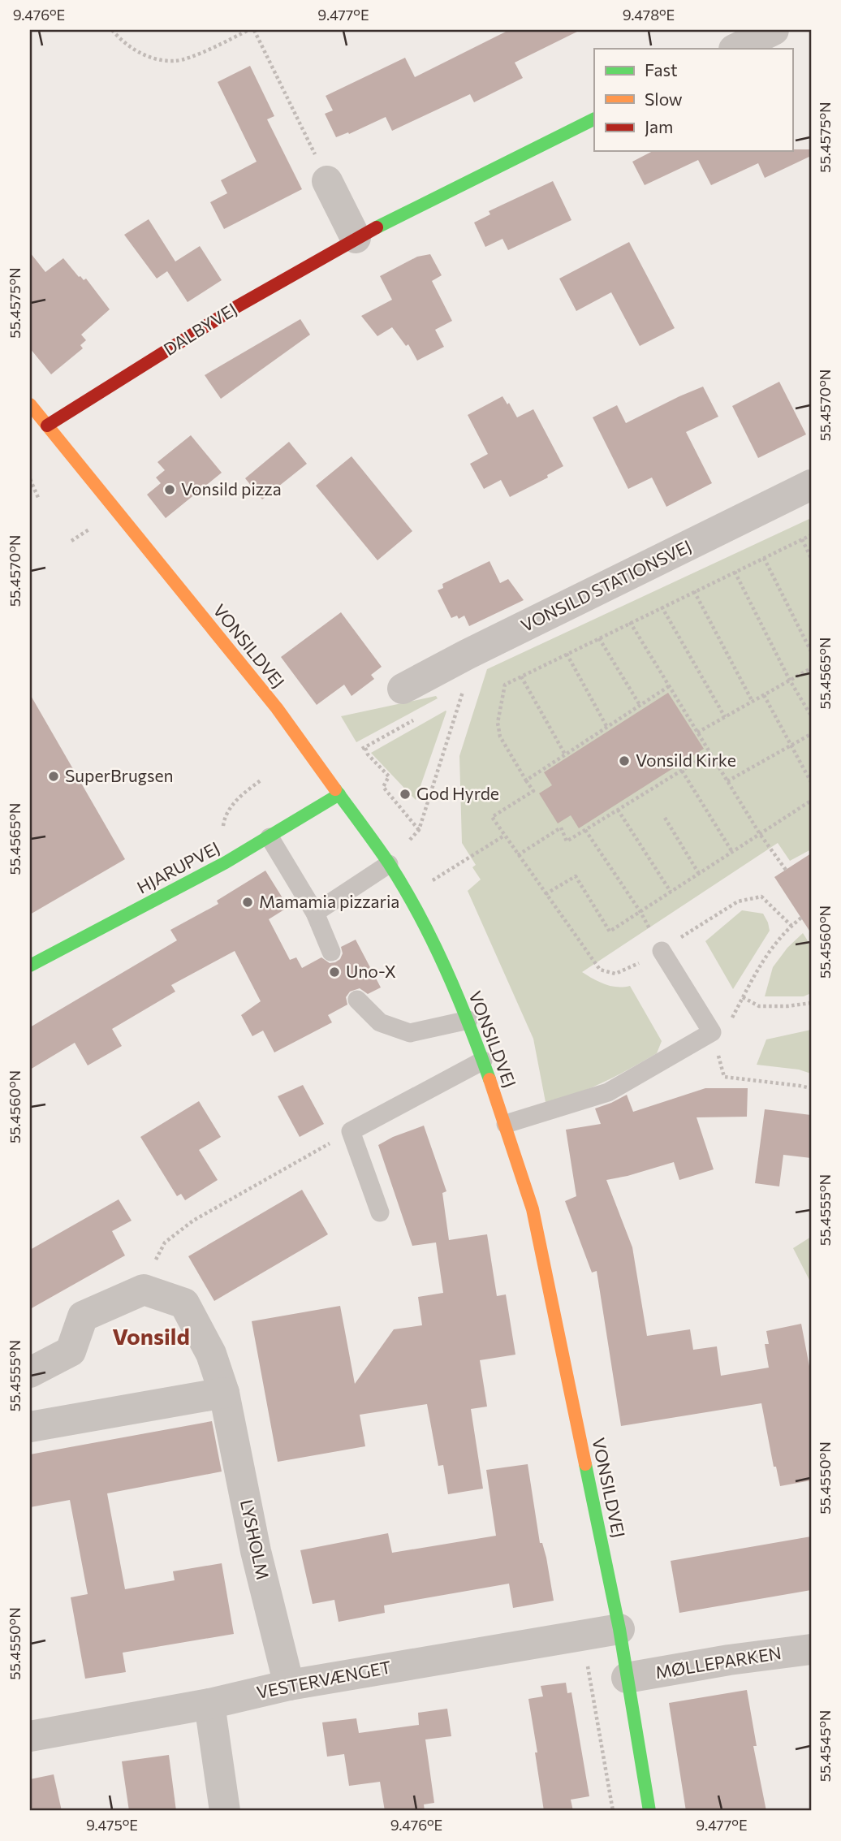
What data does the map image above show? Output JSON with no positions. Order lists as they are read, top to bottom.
{
  "streets": {
    "main road": ["DALBYVEJ", "VONSILDVEJ", "HJARUPVEJ"],
    "street": [
      "VONSILD STATIONSVEJ",
      "LYSHOLM",
      "MØLLEPARKEN",
      "VESTERVÆNGET"
    ]
  },
  "crossings": [
    ["DALBYVEJ", "VONSILDVEJ"],
    ["VONSILDVEJ", "HJARUPVEJ"],
    ["VONSILDVEJ", "MØLLEPARKEN"],
    ["VONSILDVEJ", "VESTERVÆNGET"],
    ["LYSHOLM", "VESTERVÆNGET"]
  ],
  "districts": ["Vonsild"],
  "places": [
    "Vonsild pizza",
    "Vonsild Kirke",
    "SuperBrugsen",
    "God Hyrde",
    "Mamamia pizzaria",
    "Uno-X"
  ],
  "legend": ["Fast", "Slow", "Jam"],
  "coordinates": [
    "9.476°E",
    "9.477°E",
    "9.478°E",
    "55.4575°N",
    "55.4570°N",
    "55.4565°N",
    "55.4560°N",
    "55.4555°N",
    "55.4550°N",
    "55.4545°N",
    "9.475°E"
  ]
}
